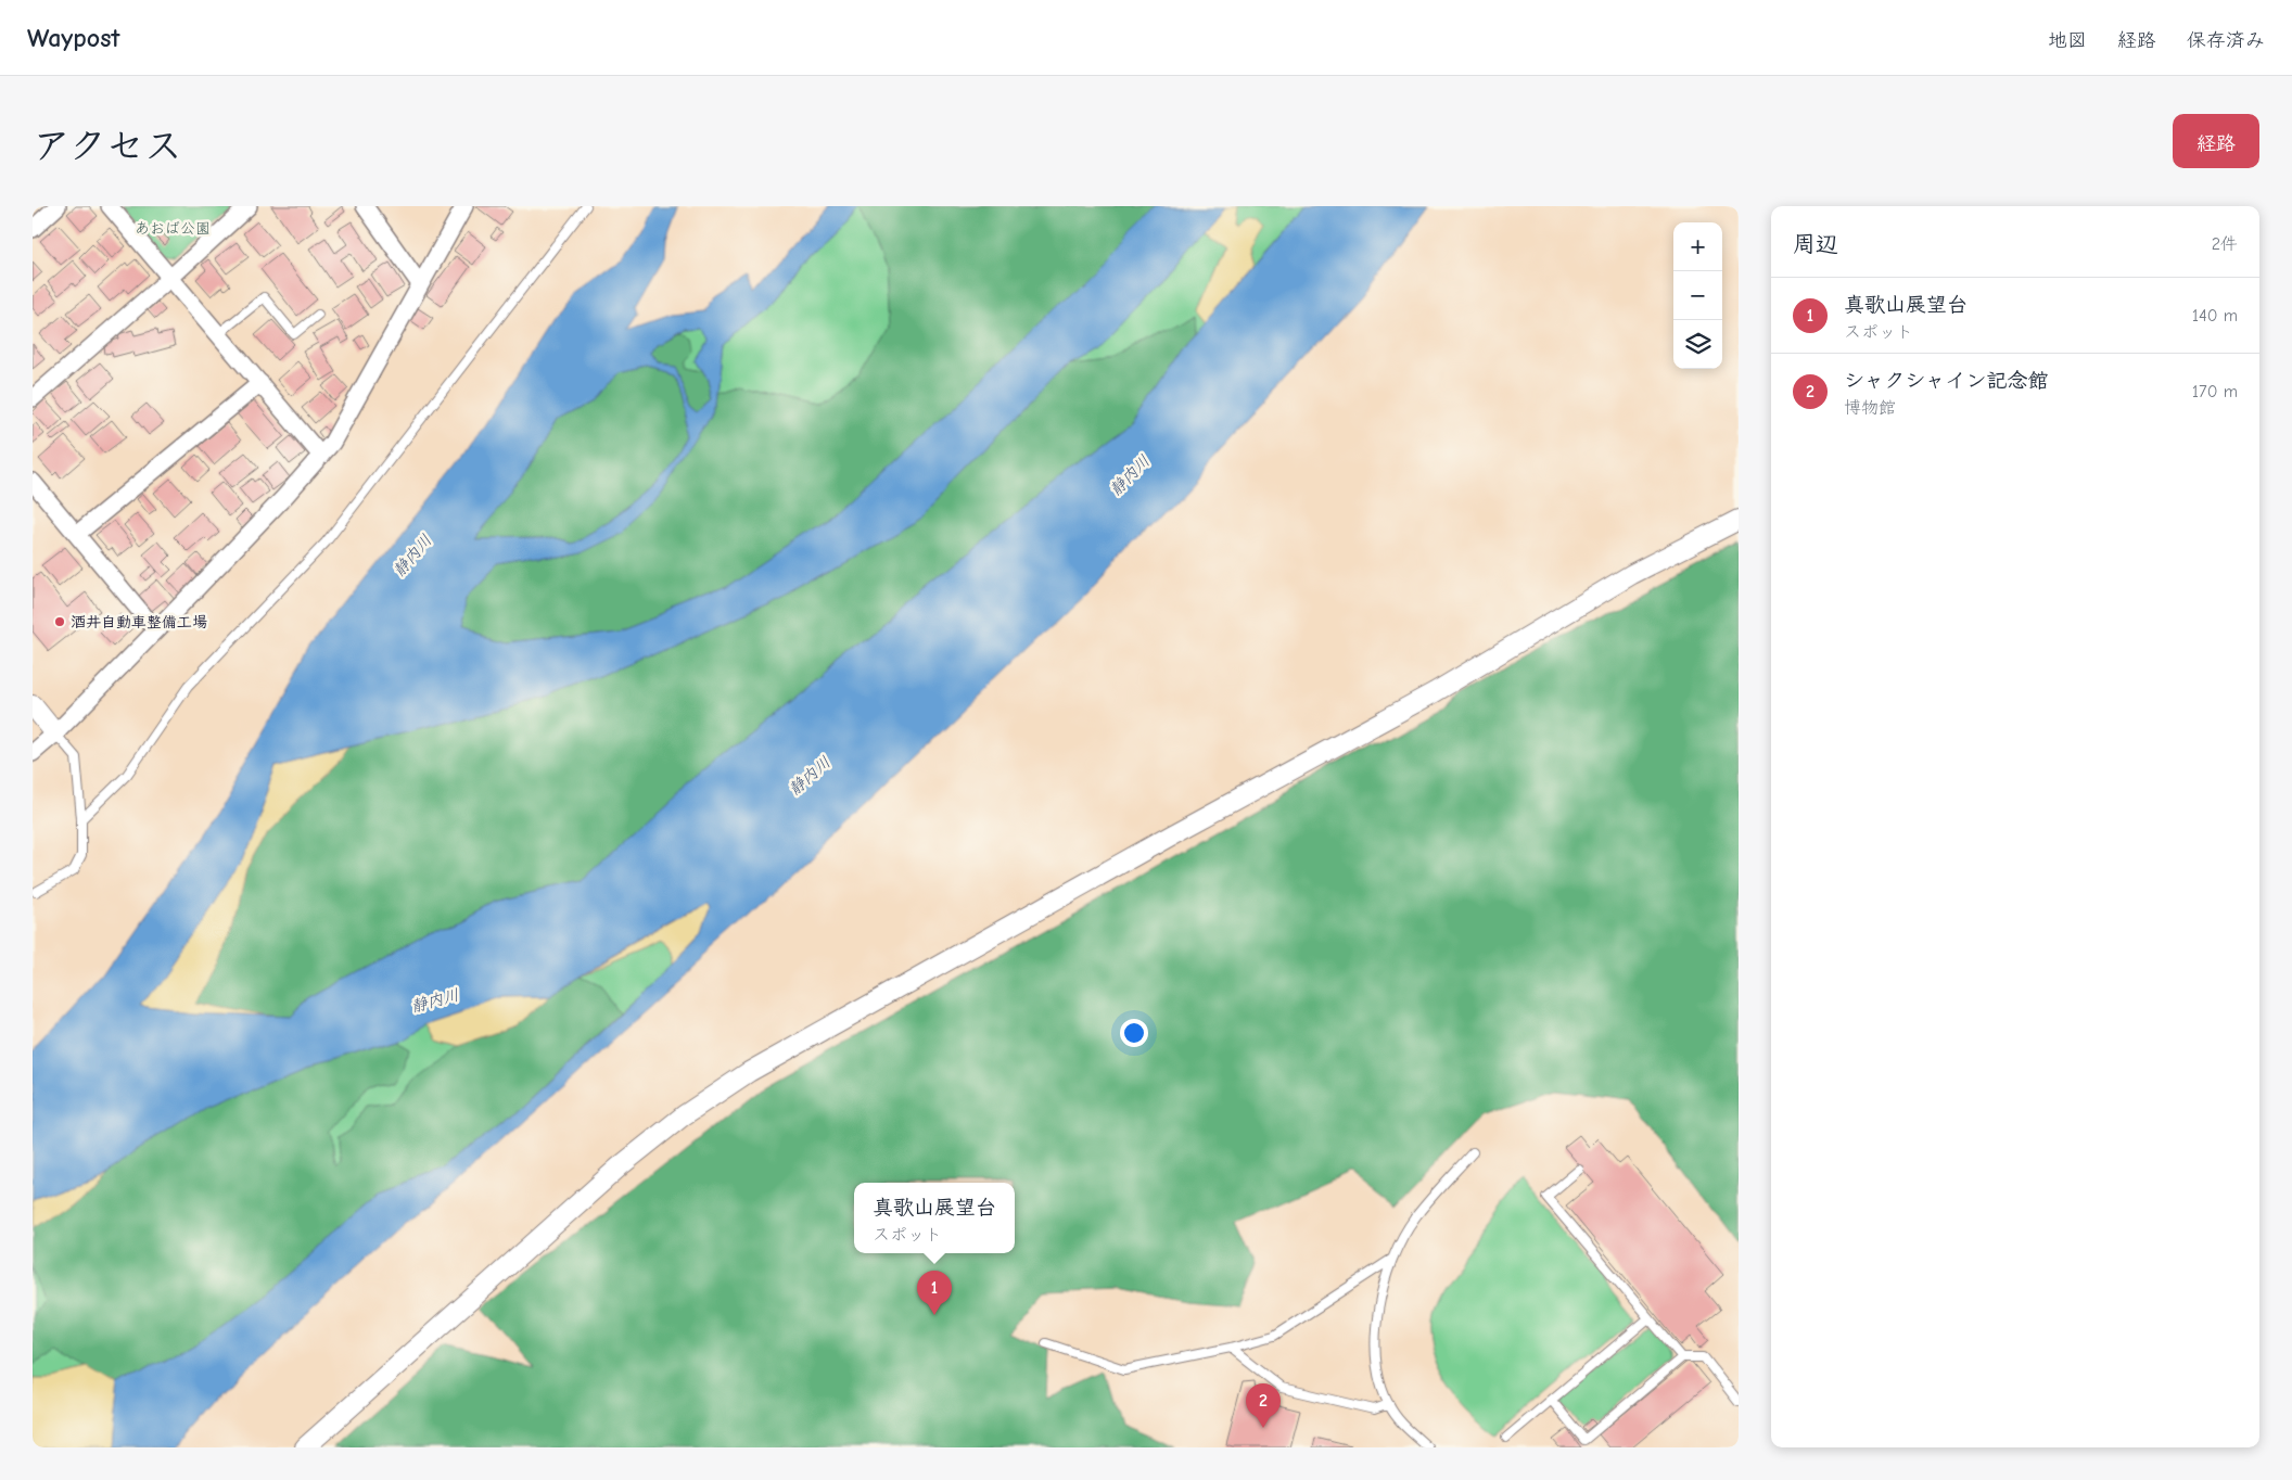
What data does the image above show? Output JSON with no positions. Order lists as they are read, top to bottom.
{
  "water": ["静内川"],
  "parks": ["あおば公園"],
  "places": ["酒井自動車整備工場"],
  "page": {
    "header": "Waypost",
    "nav": ["地図", "経路", "保存済み"],
    "title": "アクセス",
    "buttons": "経路",
    "heading": ["周辺", "2件"],
    "map_buttons": ["+", "−"],
    "list": [
      {
        "mark": "1",
        "name": "真歌山展望台",
        "note": "スポット",
        "value": "140 m"
      },
      {
        "mark": "2",
        "name": "シャクシャイン記念館",
        "note": "博物館",
        "value": "170 m"
      }
    ],
    "popup": ["真歌山展望台", "スポット"],
    "pins": ["1", "2"]
  }
}
